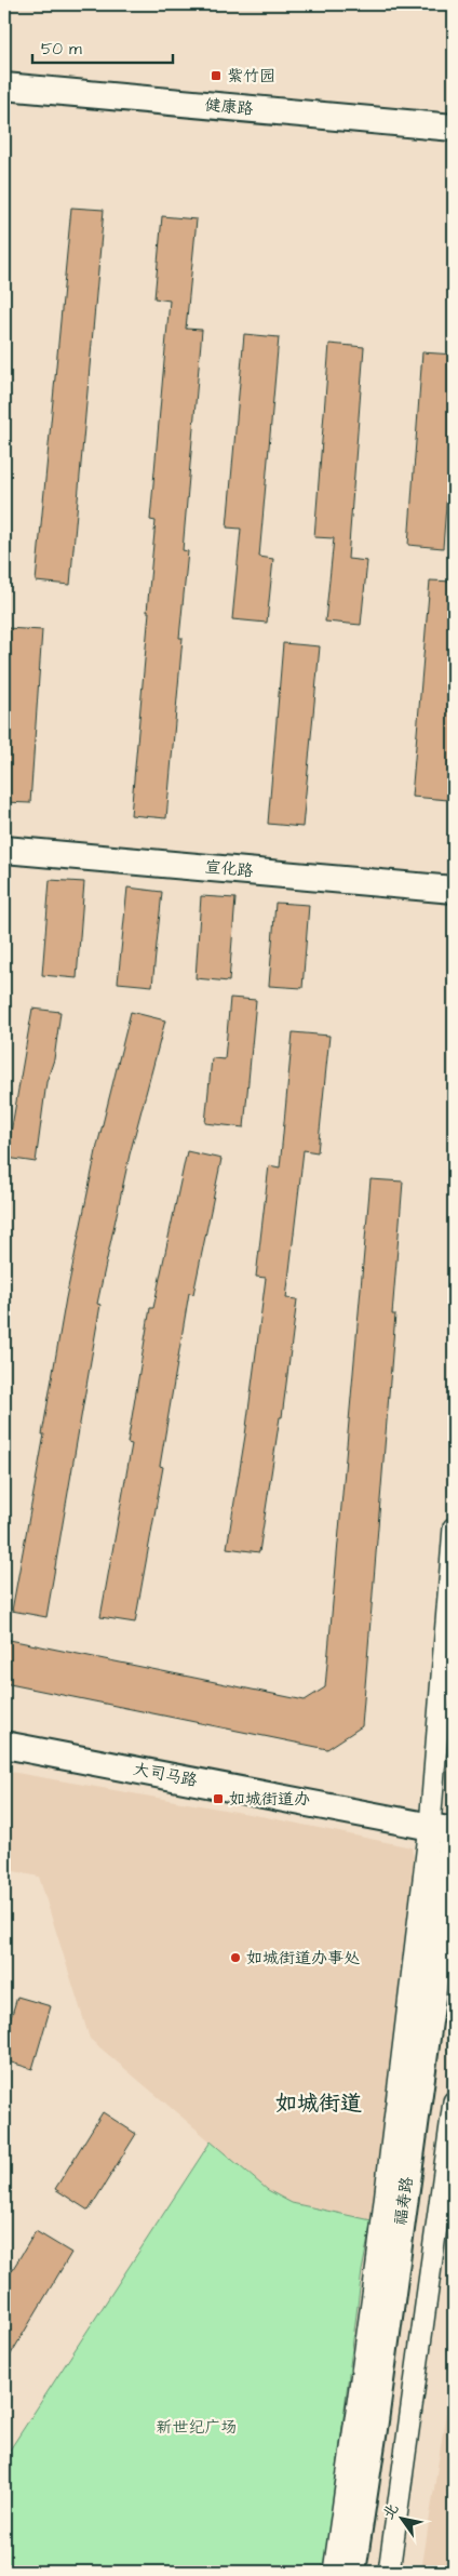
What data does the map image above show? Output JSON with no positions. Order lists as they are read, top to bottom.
{
  "streets": {
    "main road": ["福寿路"],
    "street": ["健康路", "宣化路", "大司马路"]
  },
  "crossings": [
    ["大司马路", "福寿路"]
  ],
  "districts": ["如城街道"],
  "parks": ["新世纪广场"],
  "places": {
    "transit": ["紫竹园", "如城街道办"],
    "other": ["如城街道办事处"]
  },
  "scale_bar": "50 m",
  "north": "top left"
}
